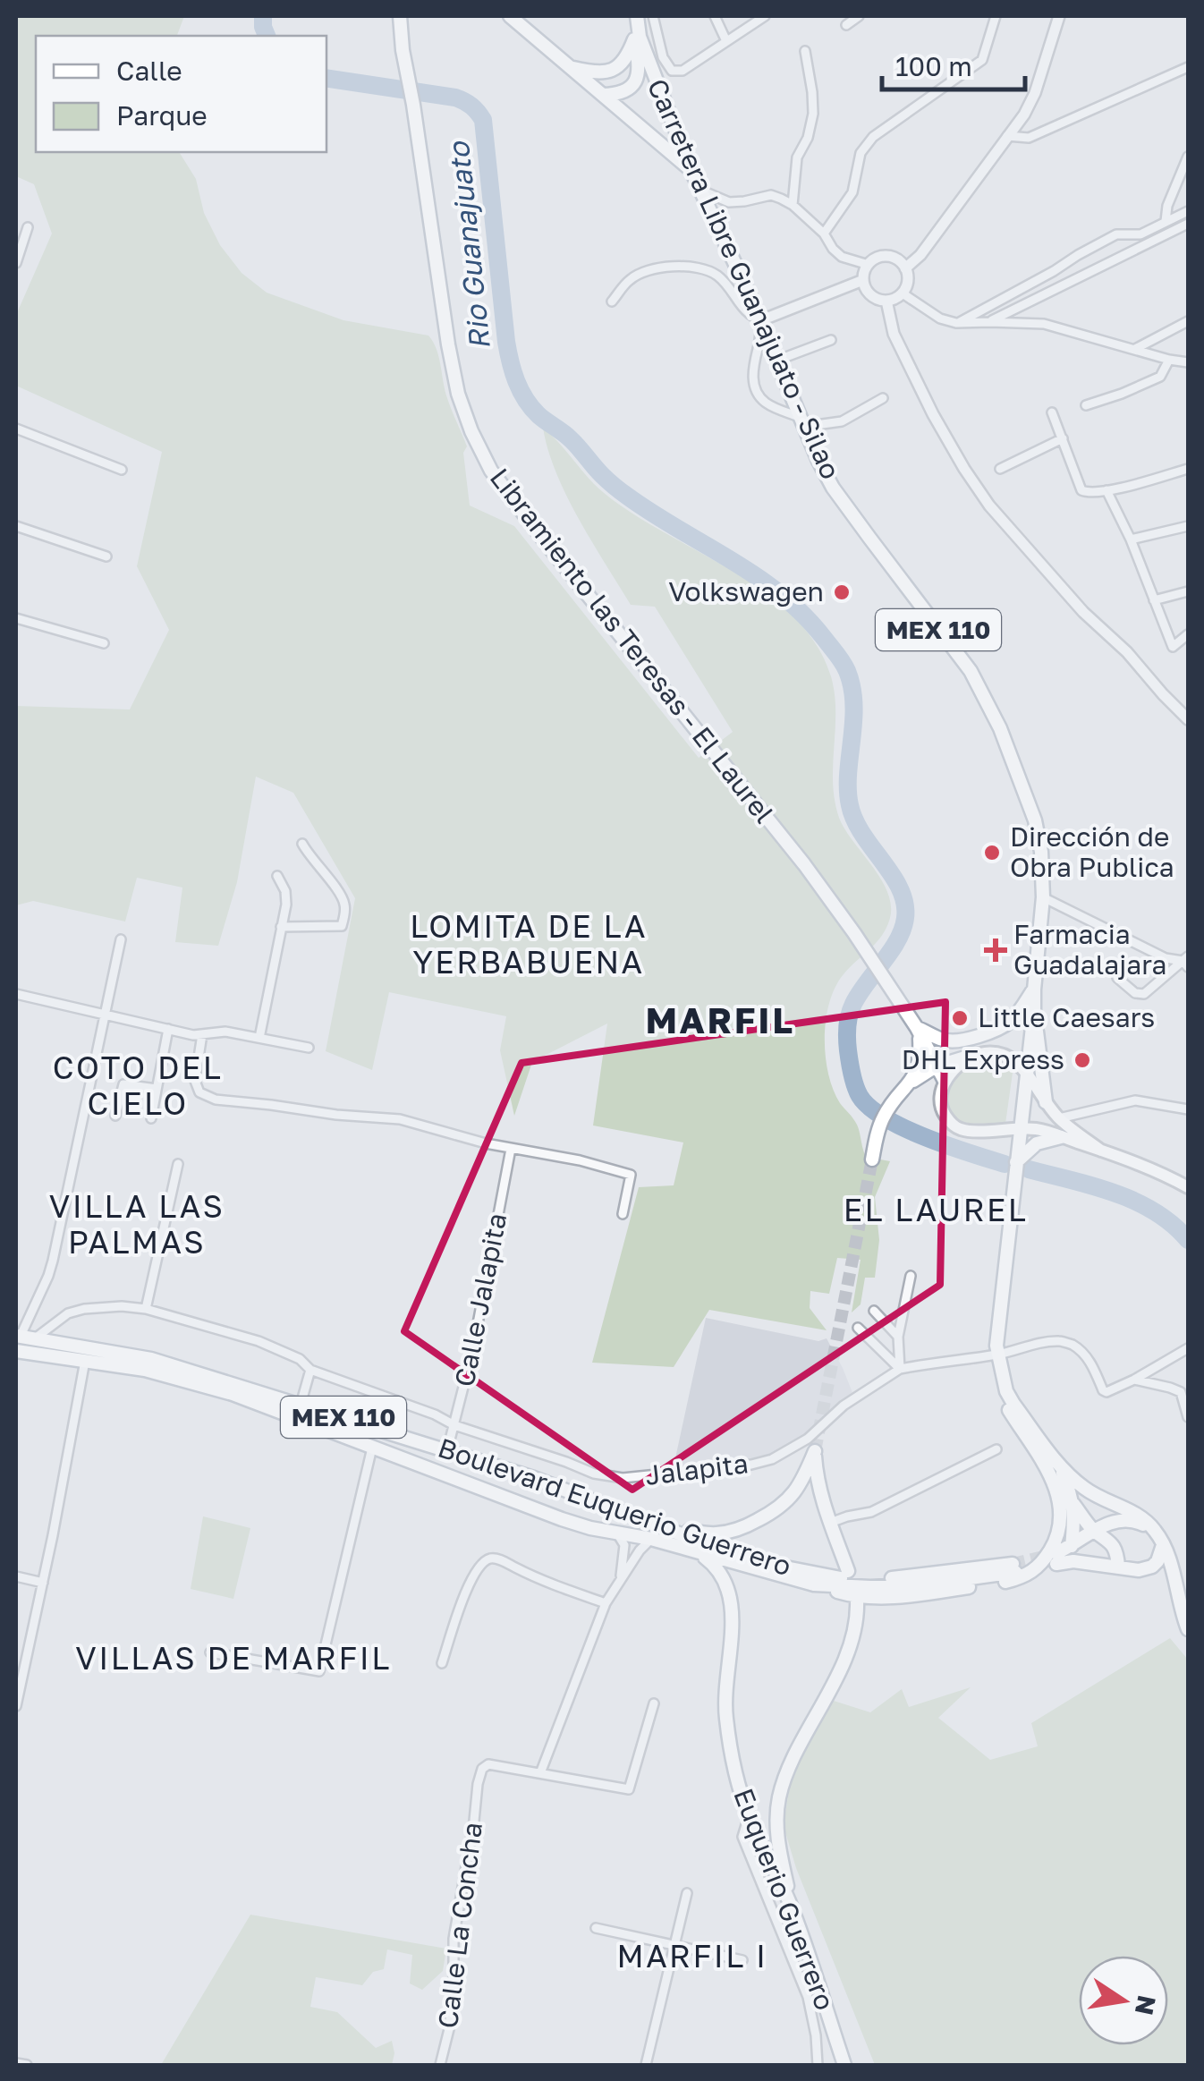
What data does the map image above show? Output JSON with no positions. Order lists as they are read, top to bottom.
{
  "streets": {
    "main road": [
      "Carretera Libre Guanajuato - Silao",
      "MEX 110",
      "Libramiento las Teresas - El Laurel",
      "Boulevard Euquerio Guerrero",
      "Euquerio Guerrero"
    ],
    "street": ["Calle Jalapita", "Jalapita", "Calle La Concha"]
  },
  "crossings": [
    ["Carretera Libre Guanajuato - Silao", "MEX 110"],
    ["Carretera Libre Guanajuato - Silao", "Libramiento las Teresas - El Laurel"],
    ["MEX 110", "Libramiento las Teresas - El Laurel"],
    ["MEX 110", "Boulevard Euquerio Guerrero"],
    ["MEX 110", "Euquerio Guerrero"],
    ["Calle Jalapita", "Jalapita"],
    ["Calle Jalapita", "Boulevard Euquerio Guerrero"],
    ["Jalapita", "Boulevard Euquerio Guerrero"],
    ["Boulevard Euquerio Guerrero", "Euquerio Guerrero"]
  ],
  "districts": [
    "LOMITA DE LA YERBABUENA",
    "MARFIL",
    "COTO DEL CIELO",
    "VILLA LAS PALMAS",
    "EL LAUREL",
    "VILLAS DE MARFIL",
    "MARFIL I"
  ],
  "water": ["Rio Guanajuato"],
  "places": {
    "other": [
      "Volkswagen",
      "Dirección de Obra Publica",
      "Little Caesars",
      "DHL Express"
    ],
    "health": ["Farmacia Guadalajara"]
  },
  "legend": ["Calle", "Parque"],
  "scale_bar": "100 m",
  "north": "right"
}
